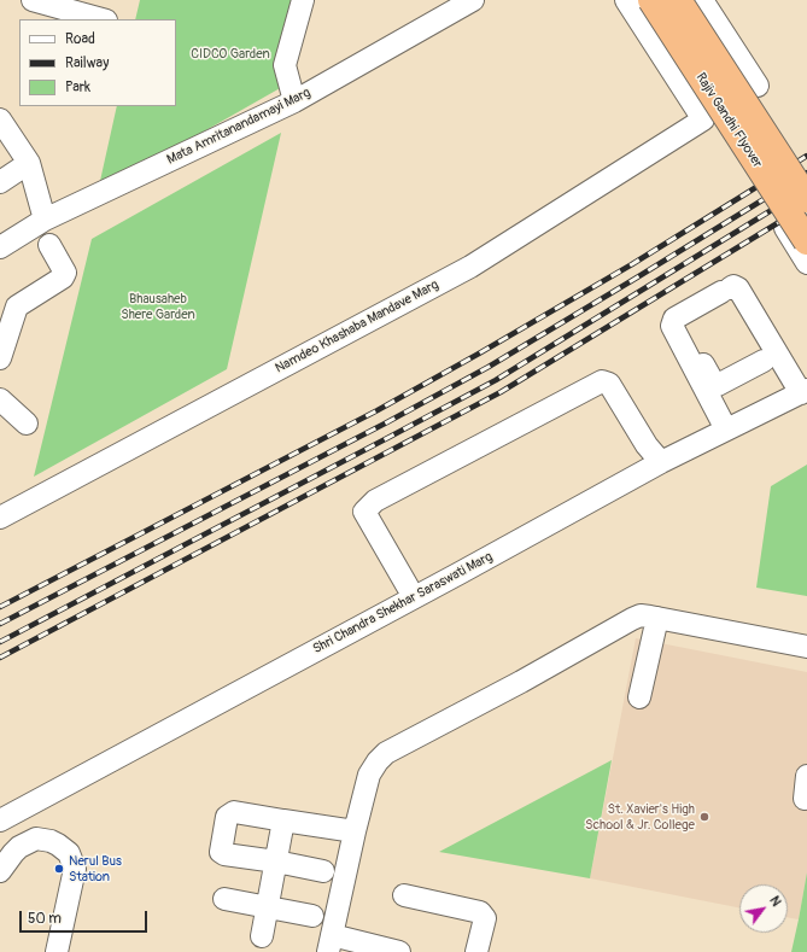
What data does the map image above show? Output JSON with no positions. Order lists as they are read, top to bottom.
{
  "streets": {
    "main road": ["Rajiv Gandhi Flyover"],
    "street": ["Mata Amritanandamayi Marg", "Namdeo Khashaba Mandave Marg", "Shri Chandra Shekhar Saraswati Marg"]
  },
  "parks": ["CIDCO Garden", "Bhausaheb Shere Garden"],
  "places": ["St. Xavier's High School & Jr. College", "Nerul Bus Station"],
  "legend": ["Road", "Railway", "Park"],
  "scale_bar": "50 m",
  "north": "top right"
}
